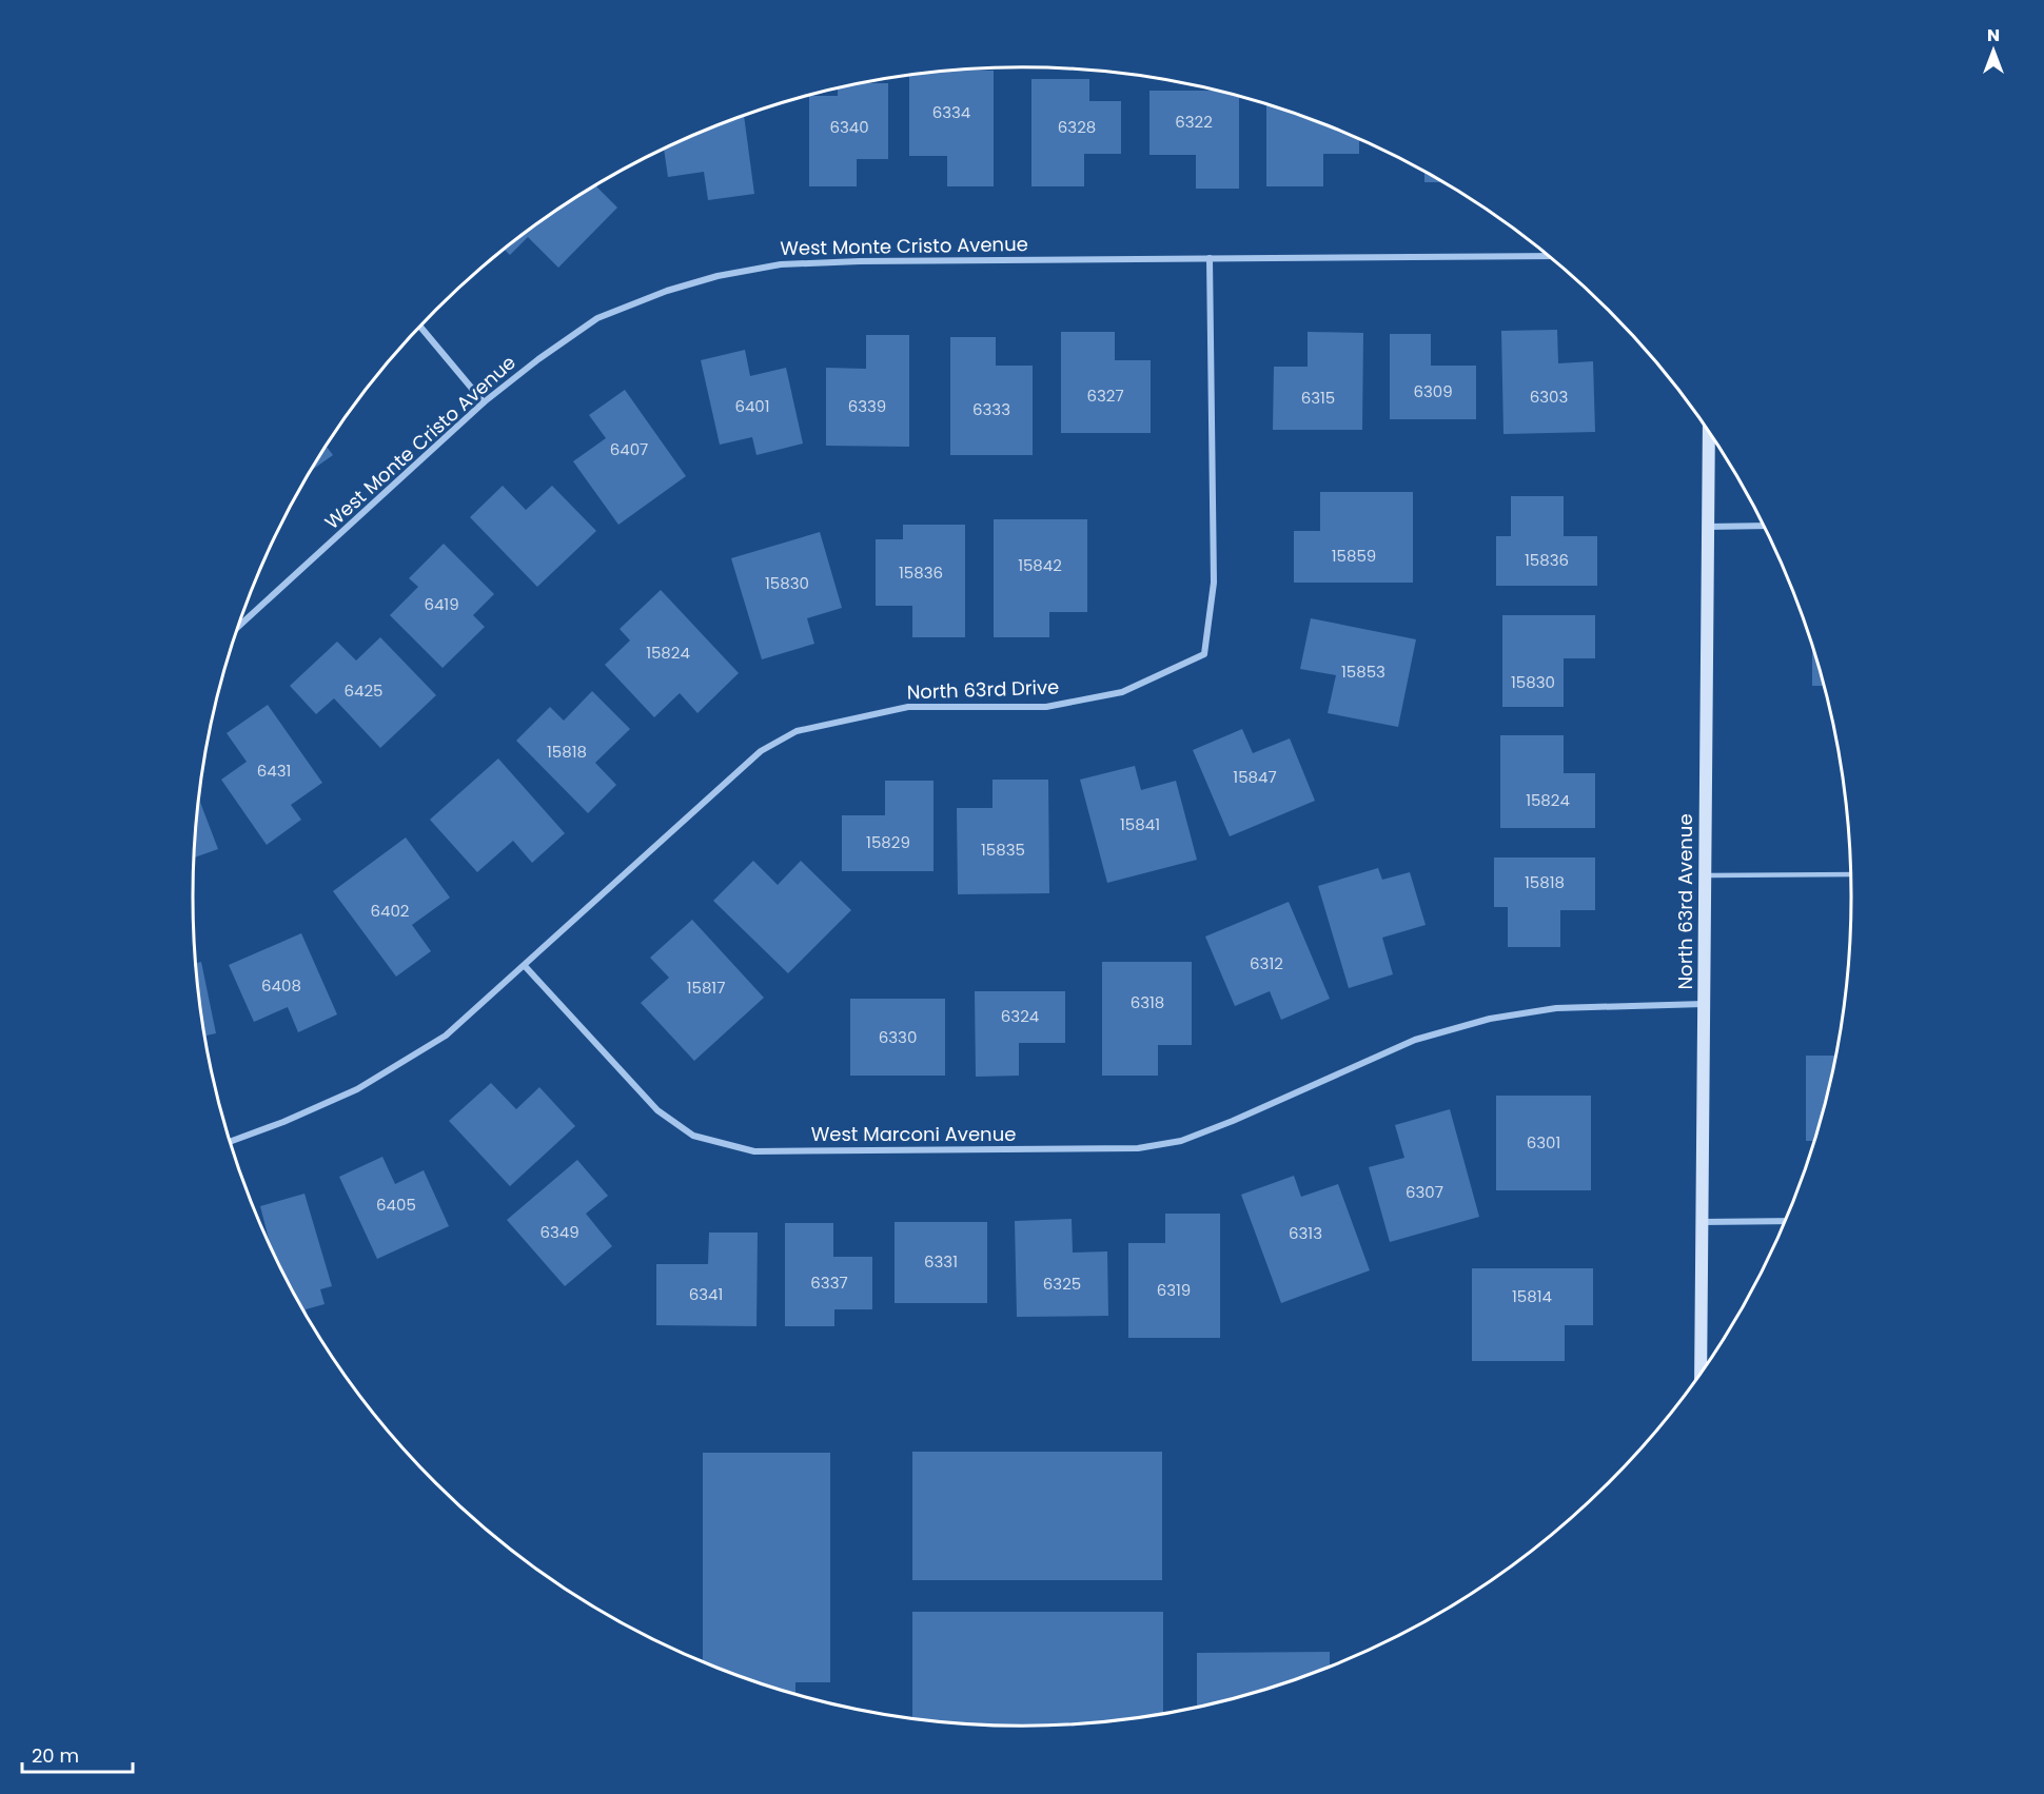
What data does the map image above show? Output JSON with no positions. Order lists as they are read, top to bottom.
{
  "streets": {
    "street": [
      "West Monte Cristo Avenue",
      "North 63rd Drive",
      "North 63rd Avenue",
      "West Marconi Avenue"
    ]
  },
  "crossings": [
    ["West Monte Cristo Avenue", "North 63rd Drive"],
    ["North 63rd Drive", "West Marconi Avenue"],
    ["North 63rd Avenue", "West Marconi Avenue"]
  ],
  "house_numbers": [
    "6334",
    "6322",
    "6340",
    "6328",
    "6309",
    "6327",
    "6303",
    "6315",
    "6401",
    "6339",
    "6333",
    "6407",
    "15859",
    "15836",
    "15842",
    "15836",
    "15830",
    "6419",
    "15824",
    "15853",
    "15830",
    "6425",
    "15818",
    "6431",
    "15847",
    "15824",
    "15841",
    "15829",
    "15835",
    "15818",
    "6402",
    "6312",
    "6408",
    "15817",
    "6318",
    "6324",
    "6330",
    "6301",
    "6307",
    "6405",
    "6349",
    "6313",
    "6331",
    "6337",
    "6325",
    "6319",
    "6341",
    "15814"
  ],
  "scale_bar": "20 m",
  "north": "top"
}
